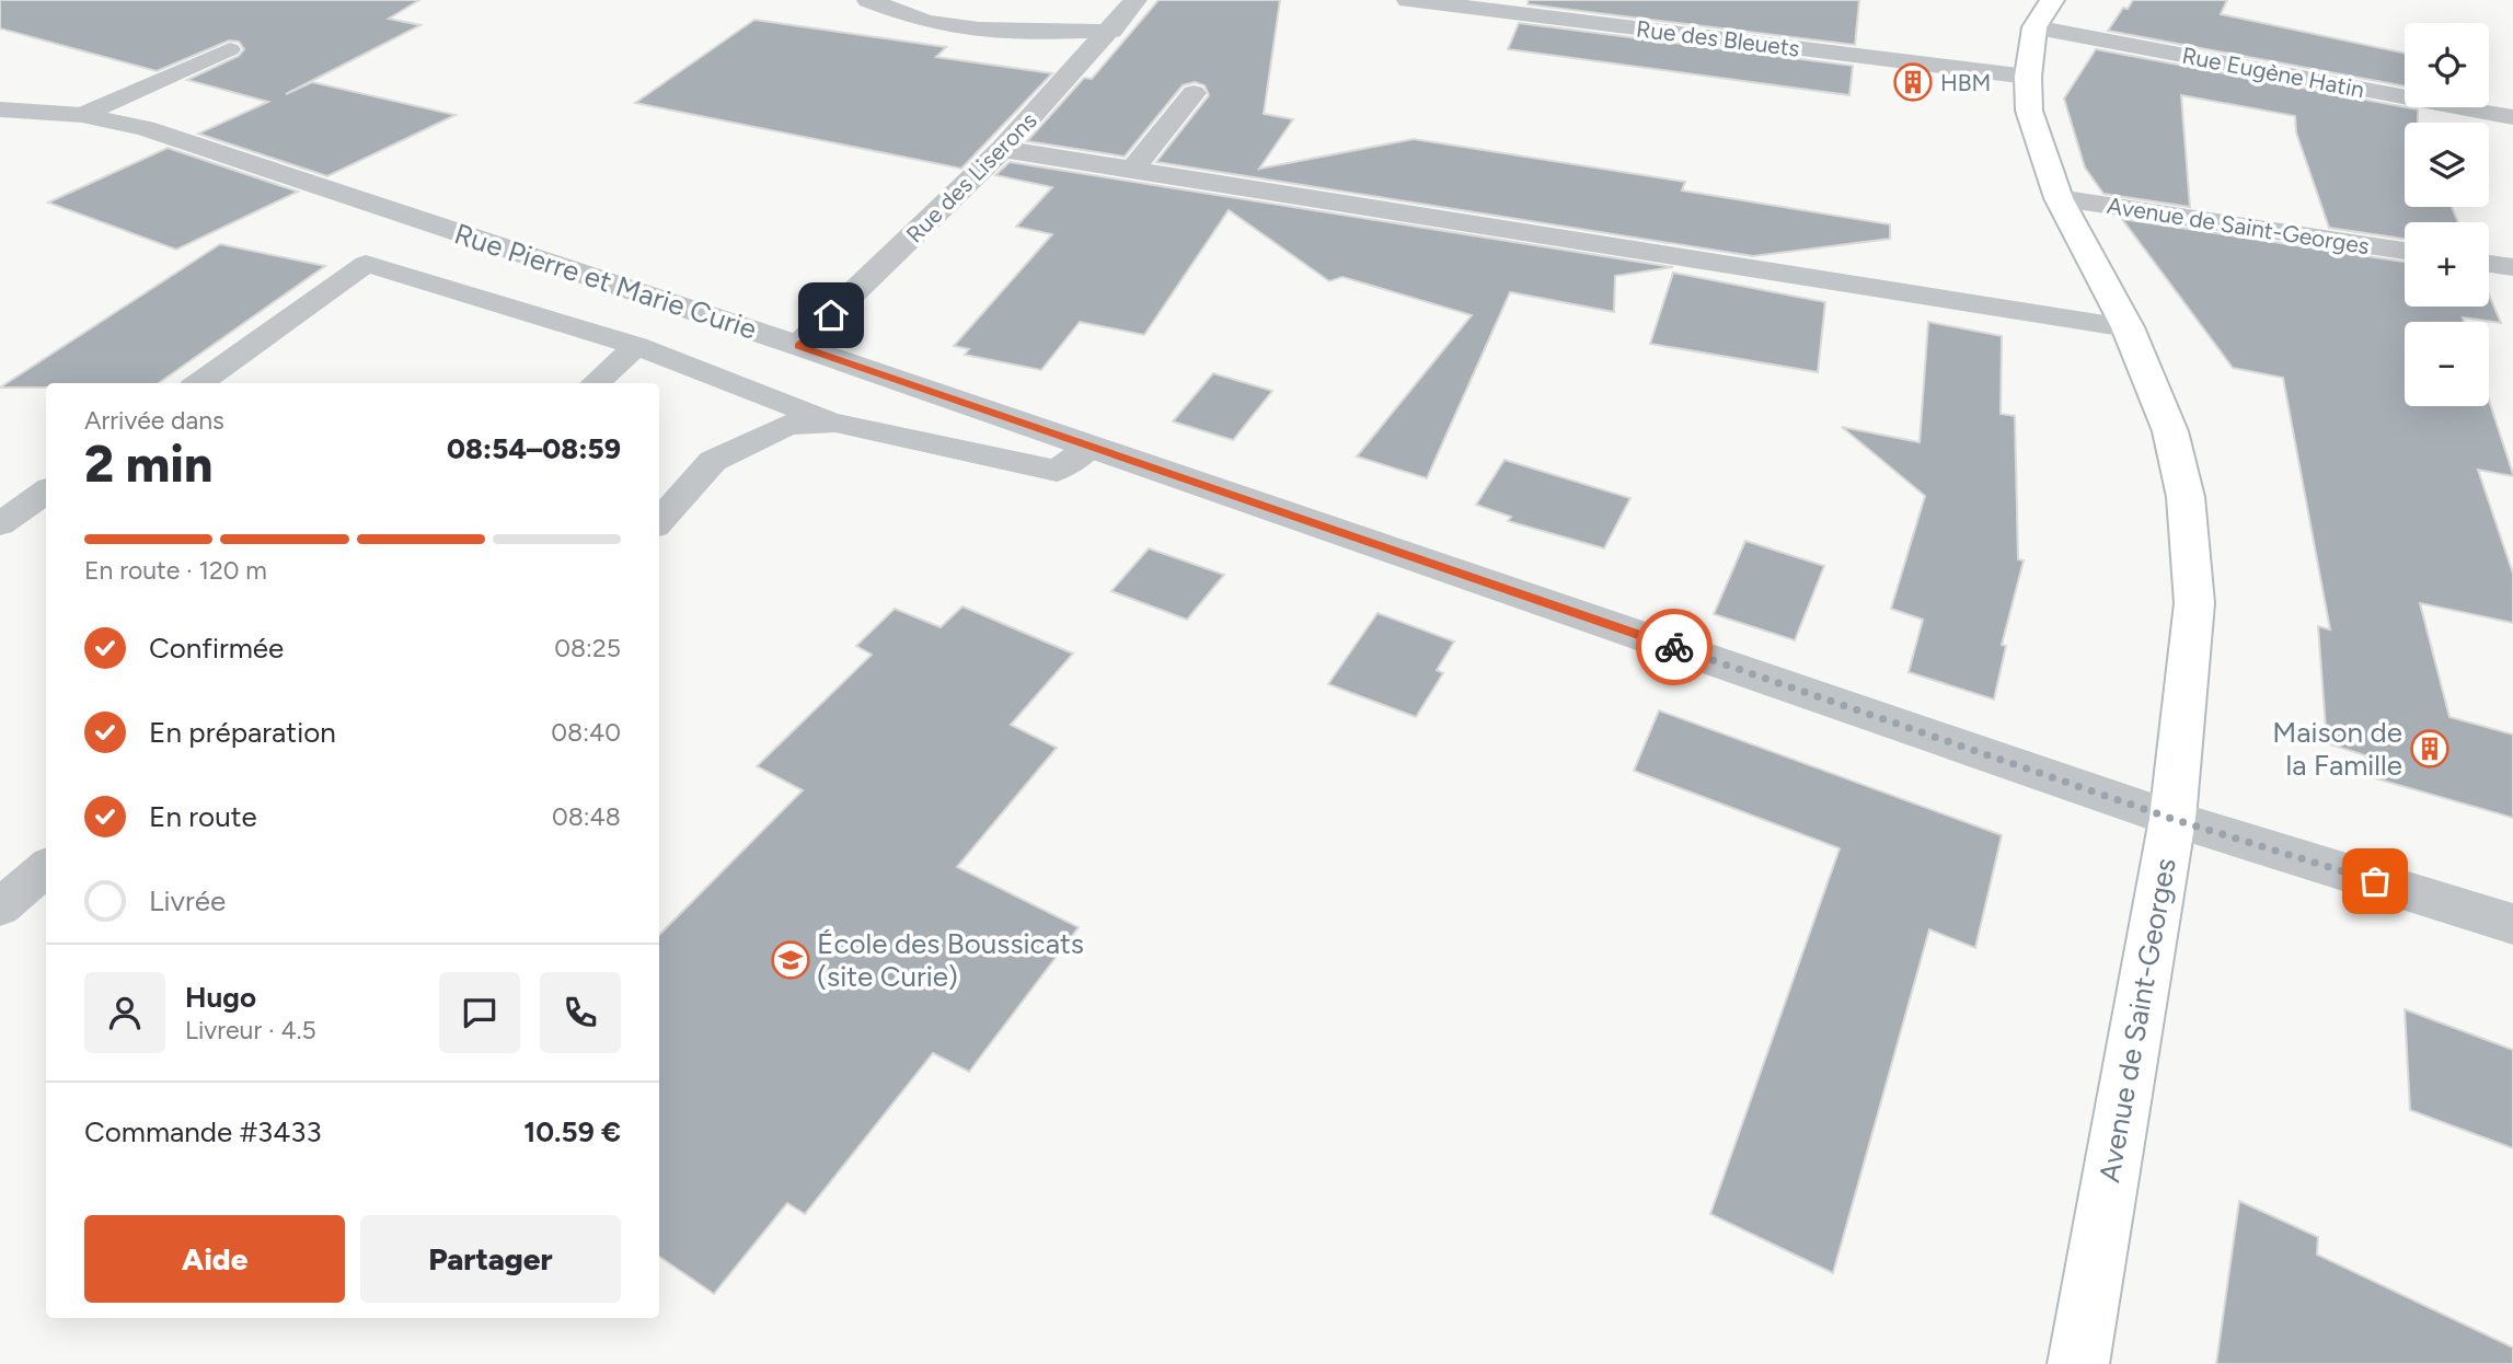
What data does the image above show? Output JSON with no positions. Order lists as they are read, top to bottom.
{
  "streets": {
    "main road": ["Avenue de Saint-Georges"],
    "street": [
      "Rue des Bleuets",
      "Rue Eugène Hatin",
      "Rue des Liserons",
      "Rue Pierre et Marie Curie"
    ]
  },
  "crossings": [
    ["Rue des Bleuets", "Avenue de Saint-Georges"],
    ["Rue Eugène Hatin", "Avenue de Saint-Georges"],
    ["Rue des Liserons", "Rue Pierre et Marie Curie"],
    ["Avenue de Saint-Georges", "Rue Pierre et Marie Curie"]
  ],
  "places": {
    "building": ["HBM", "Maison de la Famille"],
    "school or university": ["École des Boussicats (site Curie)"]
  },
  "page": {
    "map_buttons": ["+", "−"],
    "heading": ["2 min", "Arrivée dans", "08:54–08:59"],
    "panel": [
      "Hugo",
      "Livreur · 4.5",
      "Commande #3433",
      "10.59 €"
    ],
    "bar": "En route · 120 m",
    "list": [
      ["Confirmée", "08:25"],
      ["En préparation", "08:40"],
      ["En route", "08:48"],
      "Livrée"
    ],
    "buttons": ["Aide", "Partager"]
  }
}
